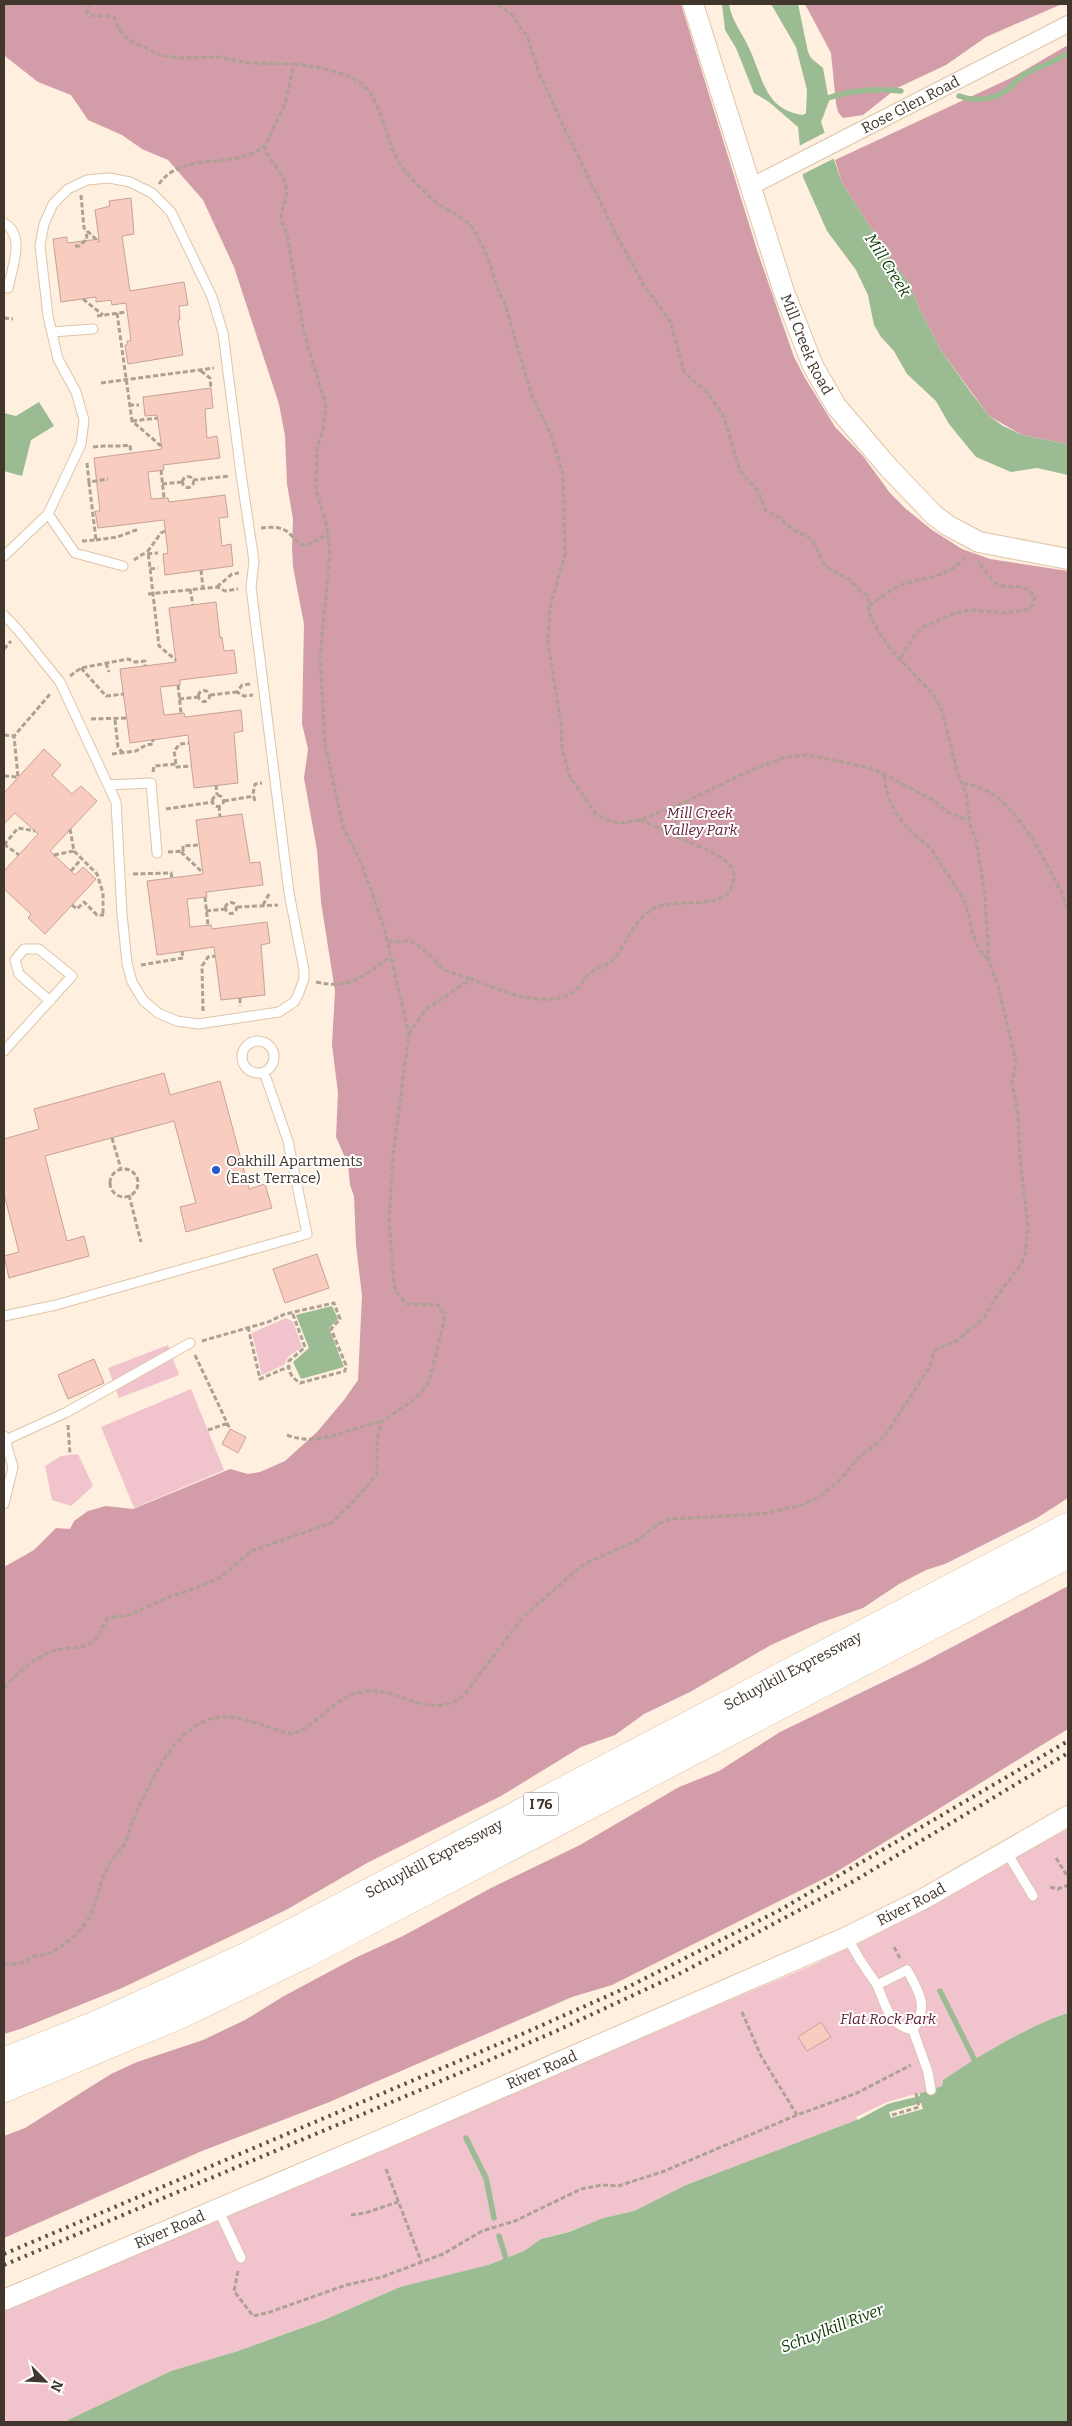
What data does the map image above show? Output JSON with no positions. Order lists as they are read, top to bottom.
{
  "streets": {
    "highway": ["Schuylkill Expressway", "I 76"],
    "street": ["Rose Glen Road", "Mill Creek Road", "River Road"]
  },
  "crossings": [
    ["Rose Glen Road", "Mill Creek Road"]
  ],
  "water": ["Mill Creek", "Schuylkill River"],
  "parks": ["Mill Creek Valley Park", "Flat Rock Park"],
  "places": ["Oakhill Apartments (East Terrace)"],
  "north": "bottom right"
}
